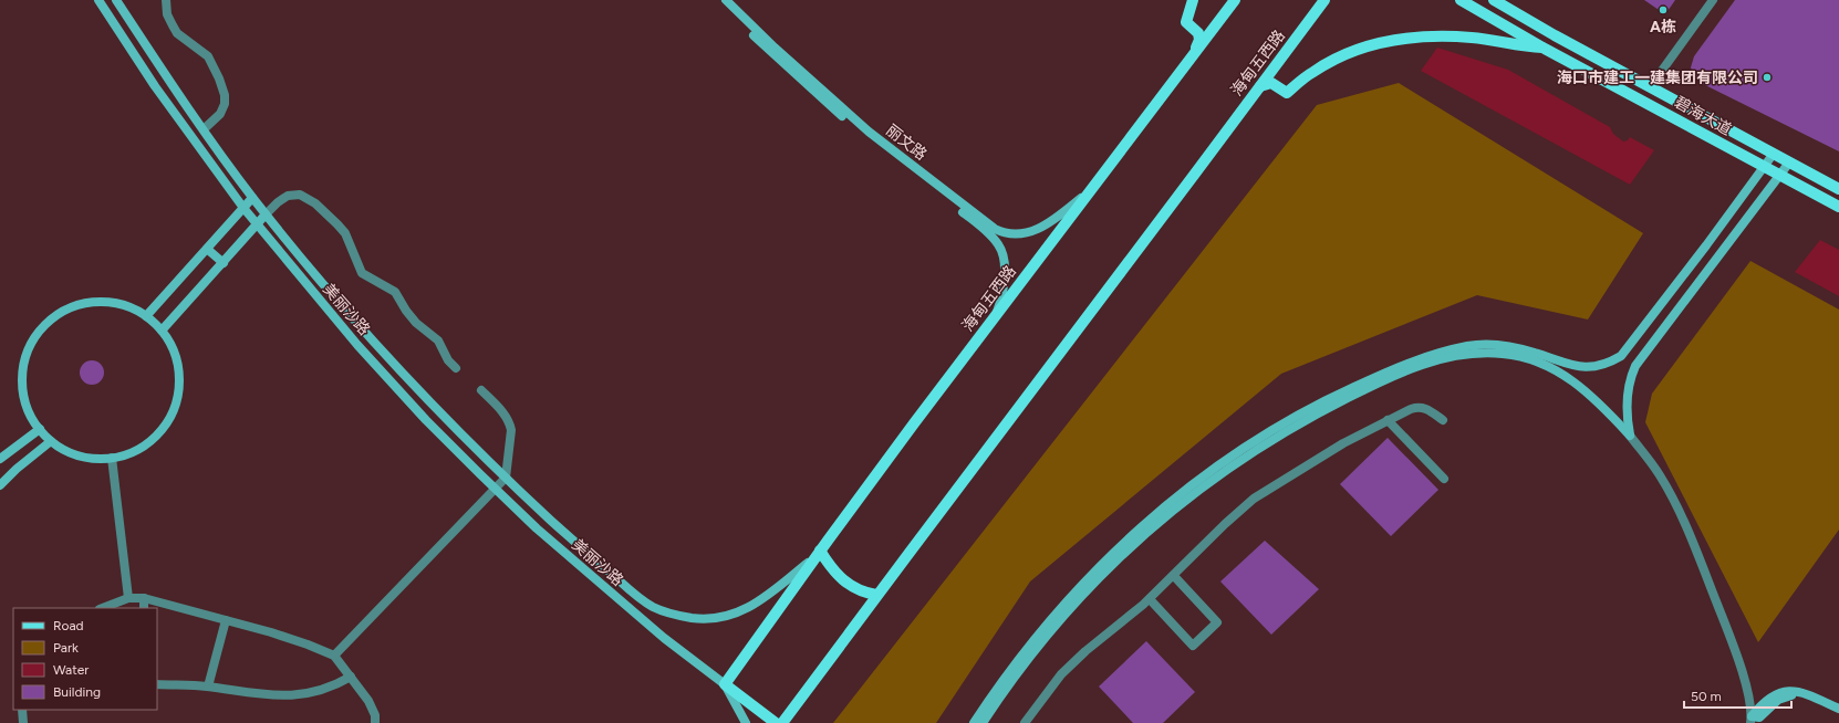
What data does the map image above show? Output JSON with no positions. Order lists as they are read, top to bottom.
{
  "streets": {
    "main road": ["海甸五西路", "碧海大道"],
    "street": ["丽文路", "美丽沙路"]
  },
  "crossings": [
    ["海甸五西路", "丽文路"],
    ["海甸五西路", "美丽沙路"]
  ],
  "places": ["A栋", "海口市建工一建集团有限公司"],
  "legend": [
    "Road",
    "Park",
    "Water",
    "Building"
  ],
  "scale_bar": "50 m"
}
